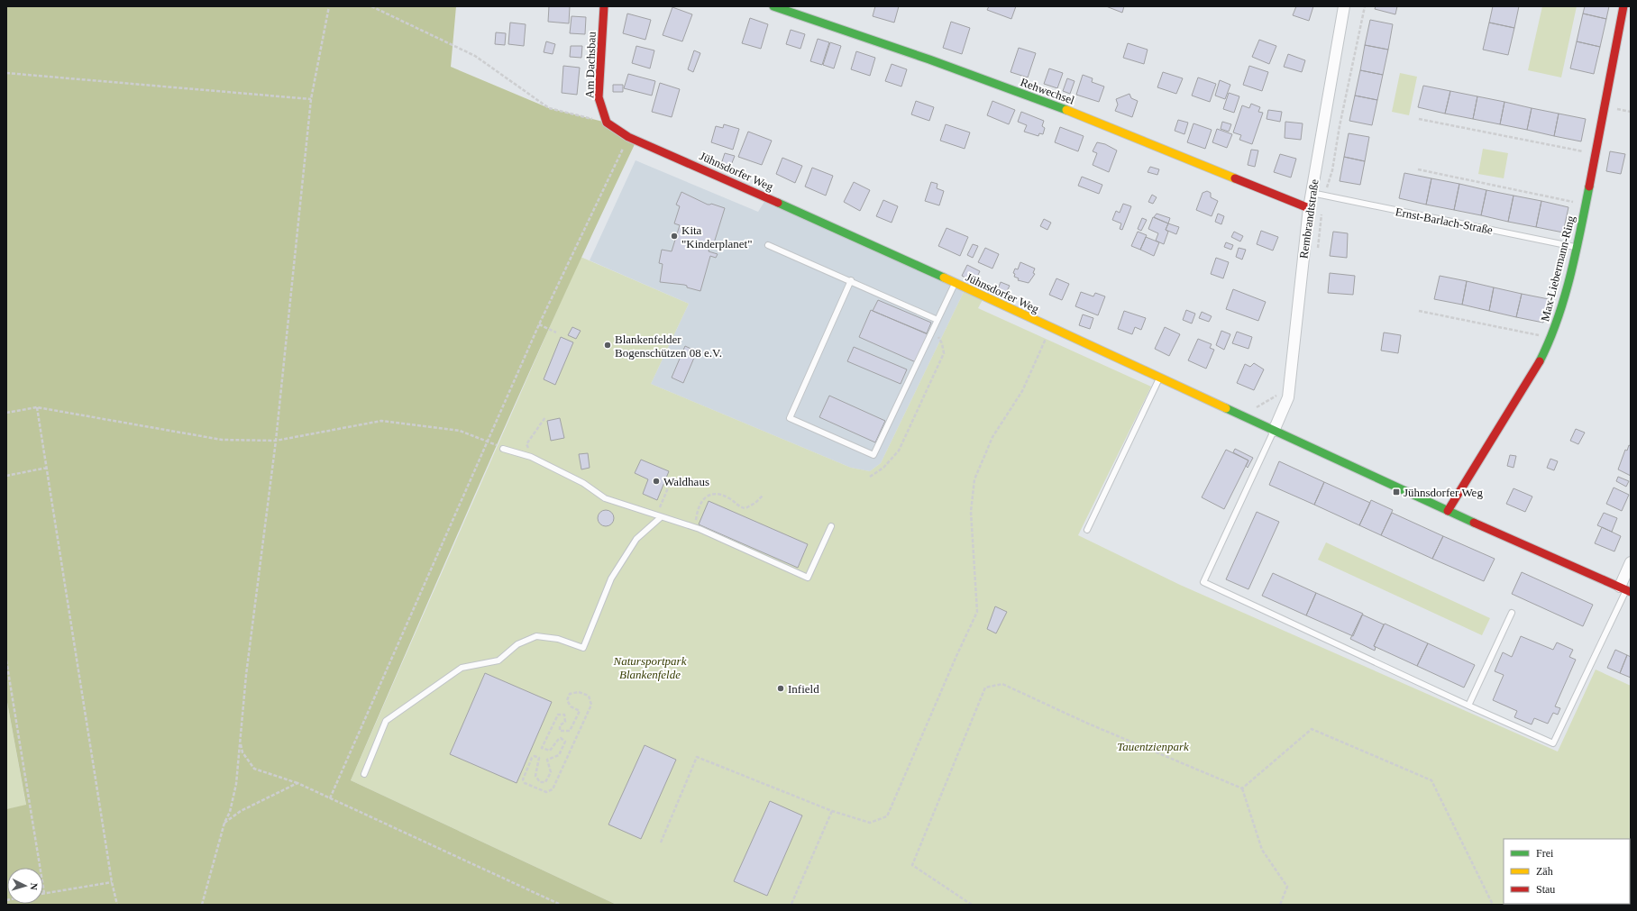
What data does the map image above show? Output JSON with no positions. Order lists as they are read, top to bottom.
{
  "streets": {
    "street": [
      "Am Dachsbau",
      "Rehwechsel",
      "Jühnsdorfer Weg",
      "Rembrandtstraße",
      "Max-Liebermann-Ring"
    ],
    "lane": ["Ernst-Barlach-Straße"]
  },
  "crossings": [
    ["Am Dachsbau", "Jühnsdorfer Weg"],
    ["Rehwechsel", "Rembrandtstraße"],
    ["Jühnsdorfer Weg", "Rembrandtstraße"],
    ["Jühnsdorfer Weg", "Max-Liebermann-Ring"],
    ["Rembrandtstraße", "Ernst-Barlach-Straße"],
    ["Ernst-Barlach-Straße", "Max-Liebermann-Ring"]
  ],
  "parks": ["Natursportpark Blankenfelde", "Tauentzienpark"],
  "places": {
    "other": [
      "Kita \"Kinderplanet\"",
      "Blankenfelder Bogenschützen 08 e.V.",
      "Waldhaus",
      "Infield"
    ],
    "transit": ["Jühnsdorfer Weg"]
  },
  "legend": ["Frei", "Zäh", "Stau"],
  "north": "right"
}
